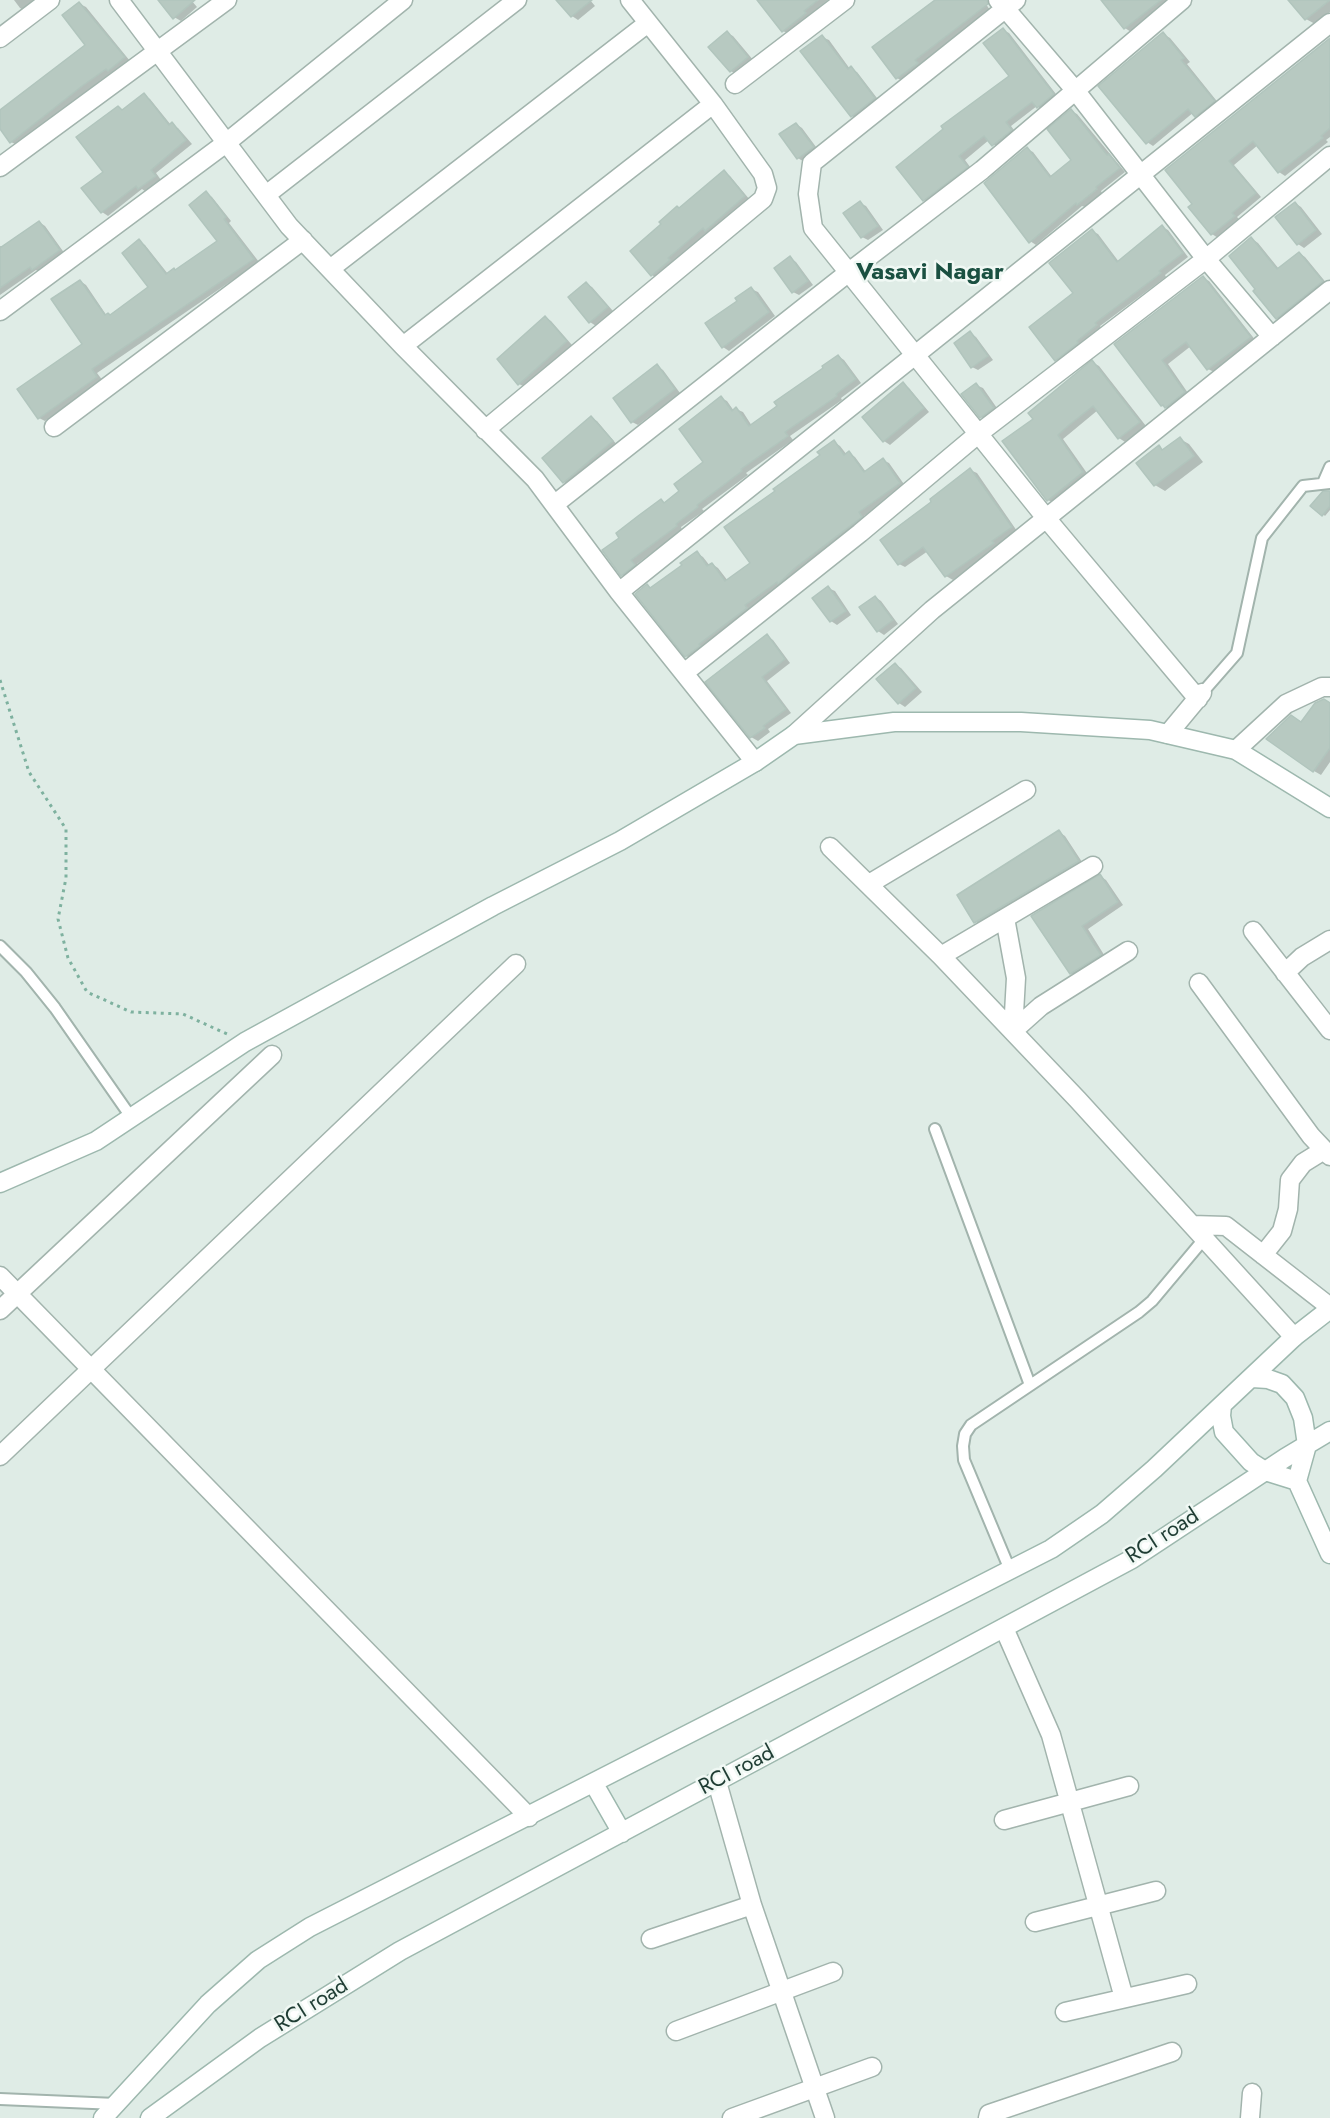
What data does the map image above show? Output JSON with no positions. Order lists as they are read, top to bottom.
{
  "streets": {
    "street": ["RCI road"]
  },
  "districts": ["Vasavi Nagar"]
}
